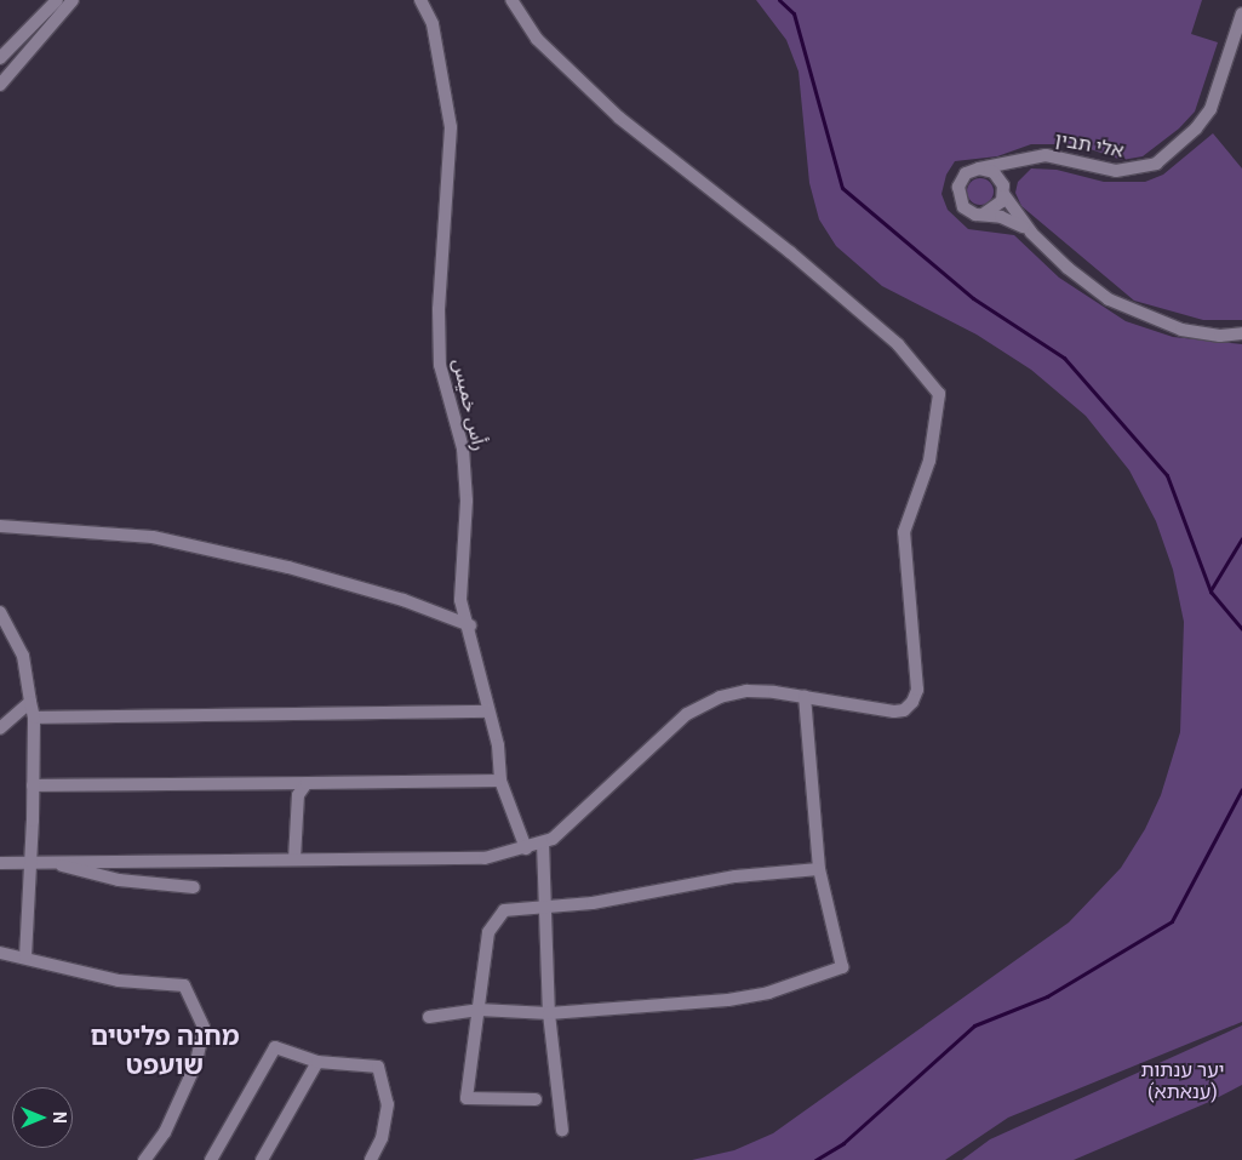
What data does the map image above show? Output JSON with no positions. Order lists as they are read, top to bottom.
{
  "streets": {
    "street": ["אלי תבין", "رأس خميس"]
  },
  "districts": ["מחנה פליטים שועפט"],
  "parks": ["יער ענתות (ענאתא)"],
  "north": "right"
}
